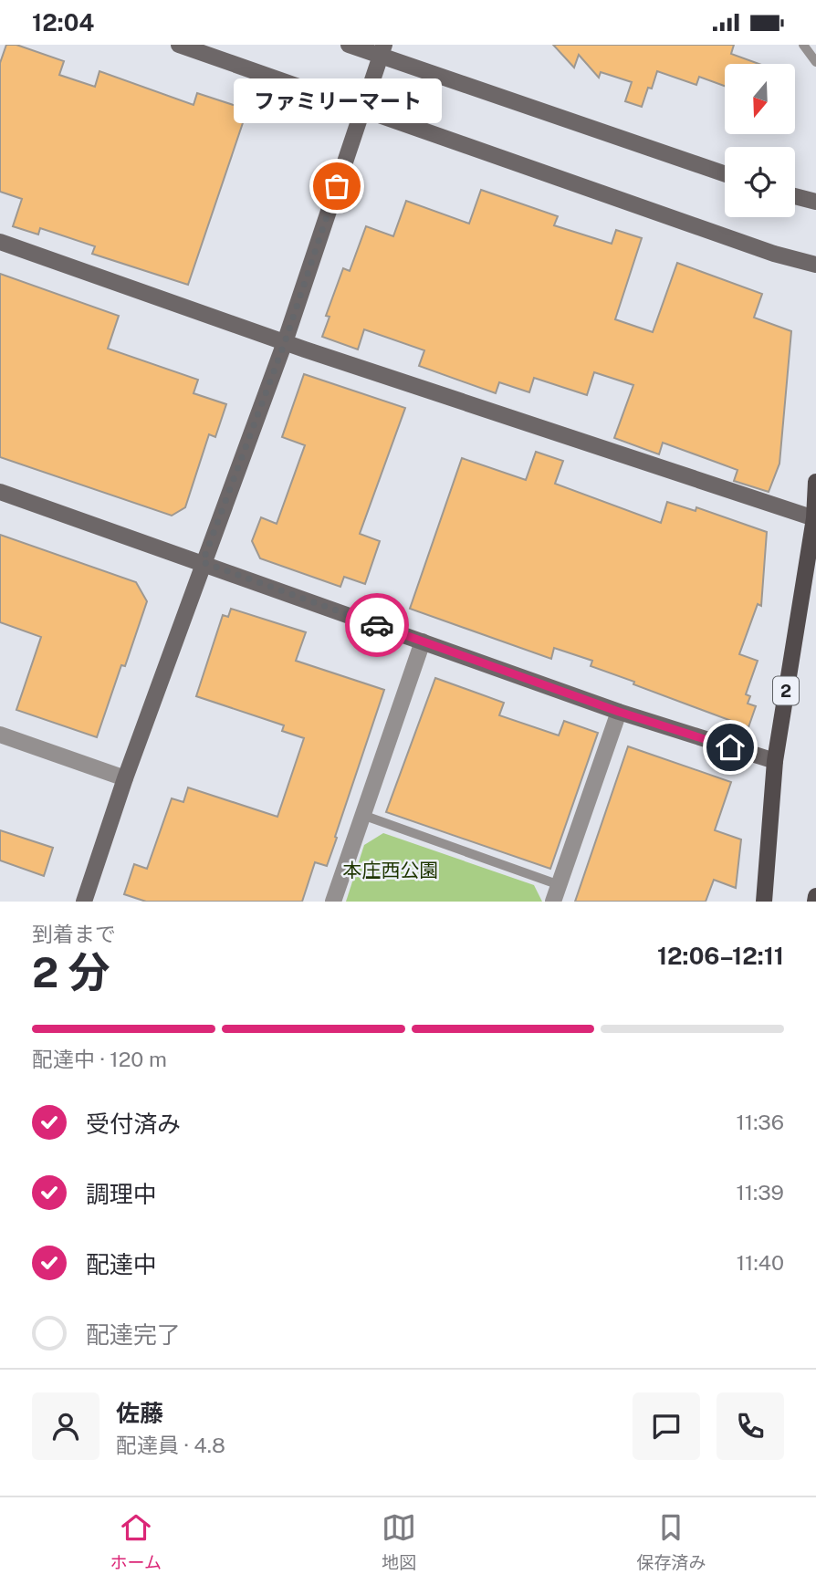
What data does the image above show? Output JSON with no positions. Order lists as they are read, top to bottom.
{
  "streets": {
    "main road": ["2"]
  },
  "parks": ["本庄西公園"],
  "places": ["ファミリーマート"],
  "north": "bottom",
  "page": {
    "status": "12:04",
    "bubble": "ファミリーマート",
    "heading": ["2 分", "到着まで", "12:06–12:11"],
    "panel": ["佐藤", "配達員 · 4.8"],
    "bar": "配達中 · 120 m",
    "list": [
      ["受付済み", "11:36"],
      ["調理中", "11:39"],
      ["配達中", "11:40"],
      "配達完了"
    ],
    "tabs": ["ホーム", "地図", "保存済み"]
  }
}
